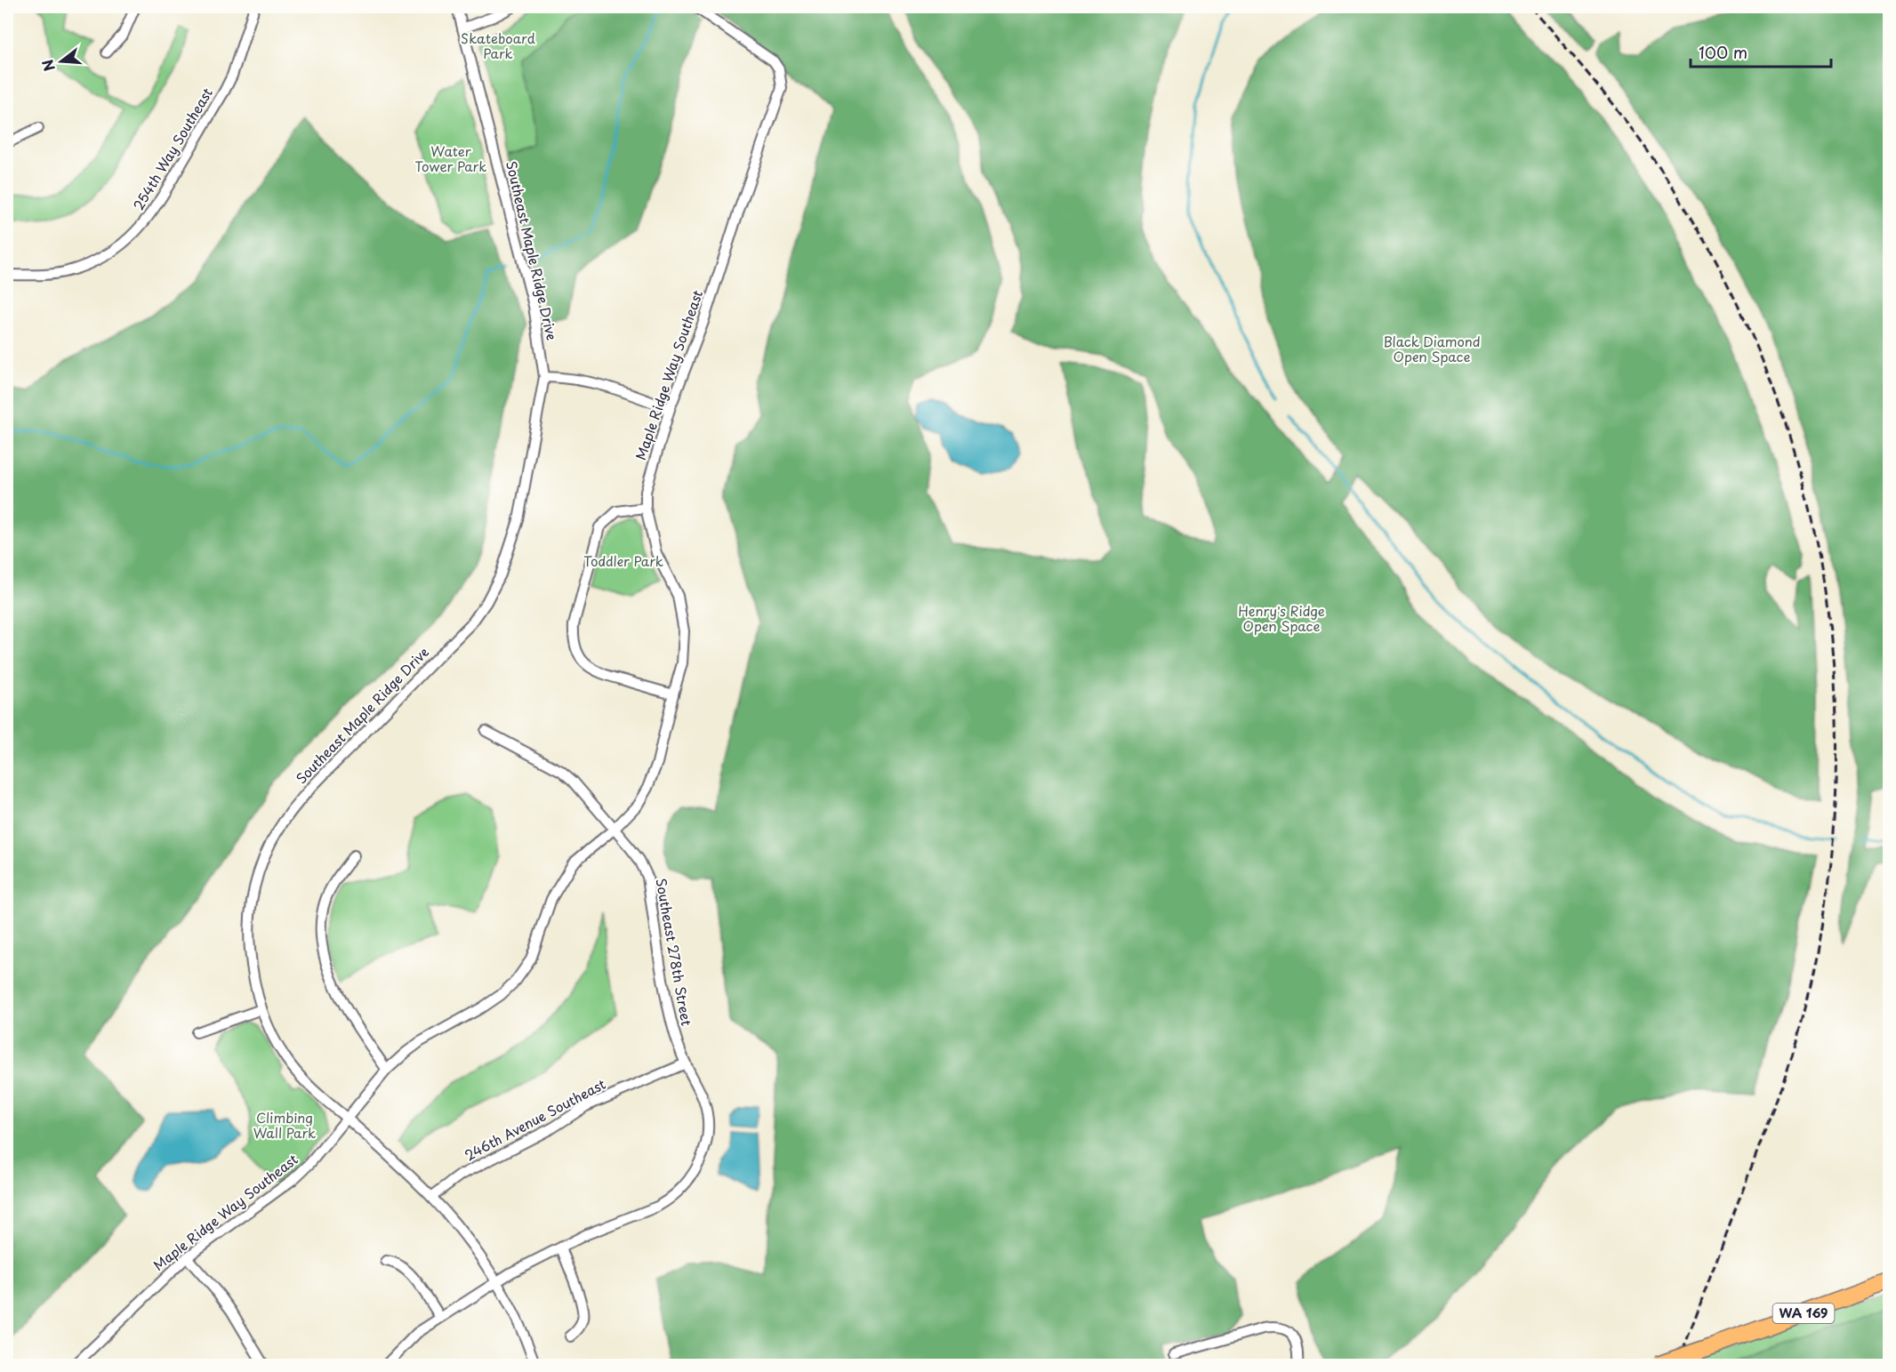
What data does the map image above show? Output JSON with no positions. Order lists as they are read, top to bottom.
{
  "streets": {
    "main road": ["WA 169"],
    "street": [
      "254th Way Southeast",
      "Southeast Maple Ridge Drive",
      "Maple Ridge Way Southeast",
      "Southeast 278th Street",
      "246th Avenue Southeast"
    ]
  },
  "crossings": [
    ["Southeast Maple Ridge Drive", "Maple Ridge Way Southeast"],
    ["Southeast Maple Ridge Drive", "246th Avenue Southeast"],
    ["Maple Ridge Way Southeast", "Southeast 278th Street"],
    ["Southeast 278th Street", "246th Avenue Southeast"]
  ],
  "parks": [
    "Skateboard Park",
    "Water Tower Park",
    "Black Diamond Open Space",
    "Toddler Park",
    "Henry's Ridge Open Space",
    "Climbing Wall Park"
  ],
  "scale_bar": "100 m",
  "north": "left"
}
